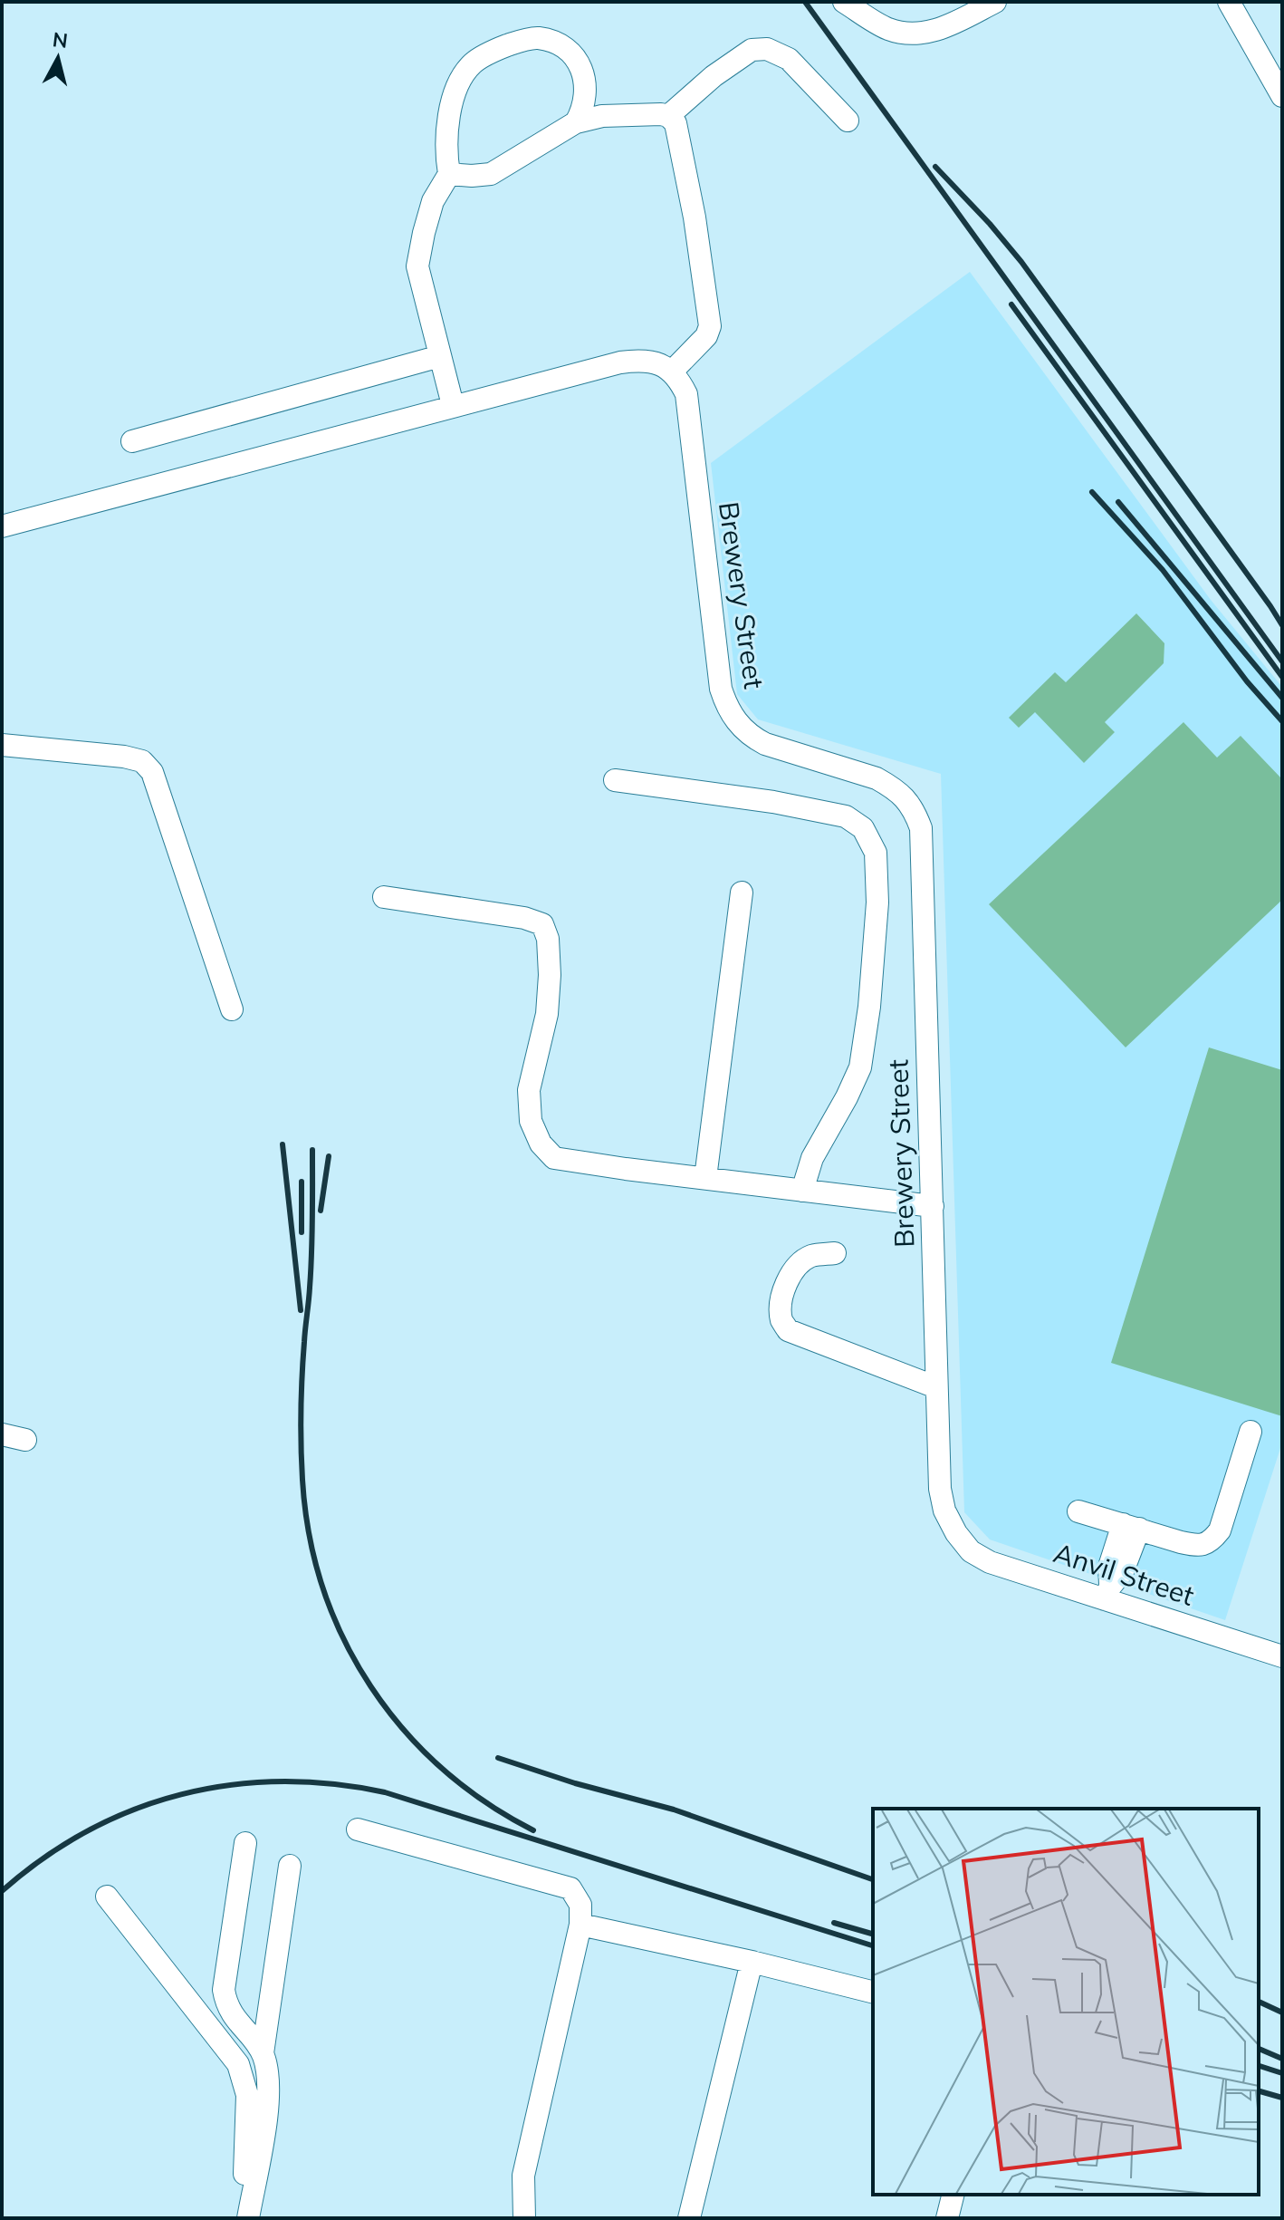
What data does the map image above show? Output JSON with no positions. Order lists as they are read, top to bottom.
{
  "streets": {
    "street": ["Brewery Street", "Anvil Street"]
  },
  "crossings": [
    ["Brewery Street", "Anvil Street"]
  ],
  "north": "top"
}
